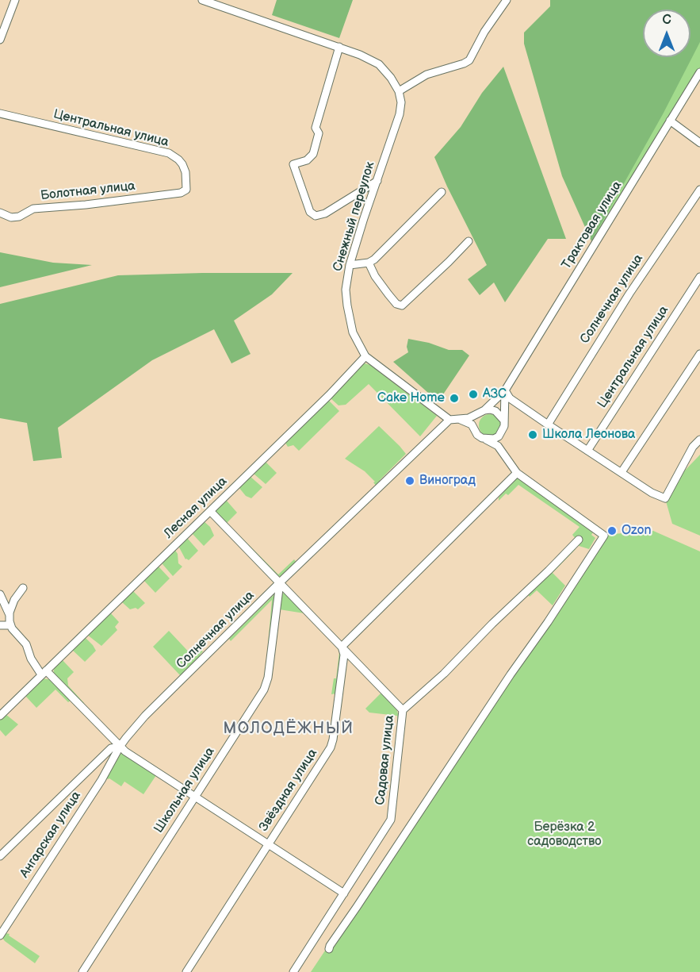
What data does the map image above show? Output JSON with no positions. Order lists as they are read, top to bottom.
{
  "streets": {
    "street": [
      "Центральная улица",
      "Болотная улица",
      "Снежный переулок",
      "Трактовая улица",
      "Солнечная улица",
      "Лесная улица",
      "Садовая улица",
      "Школьная улица",
      "Звёздная улица",
      "Ангарская улица"
    ]
  },
  "crossings": [
    ["Центральная улица", "Болотная улица"],
    ["Снежный переулок", "Солнечная улица"],
    ["Снежный переулок", "Лесная улица"],
    ["Солнечная улица", "Школьная улица"],
    ["Солнечная улица", "Ангарская улица"]
  ],
  "districts": ["МОЛОДЁЖНЫЙ"],
  "parks": ["Берёзка 2 садоводство"],
  "places": [
    "АЗС",
    "Cake Home",
    "Школа Леонова",
    "Виноград",
    "Ozon"
  ],
  "north": "top"
}
